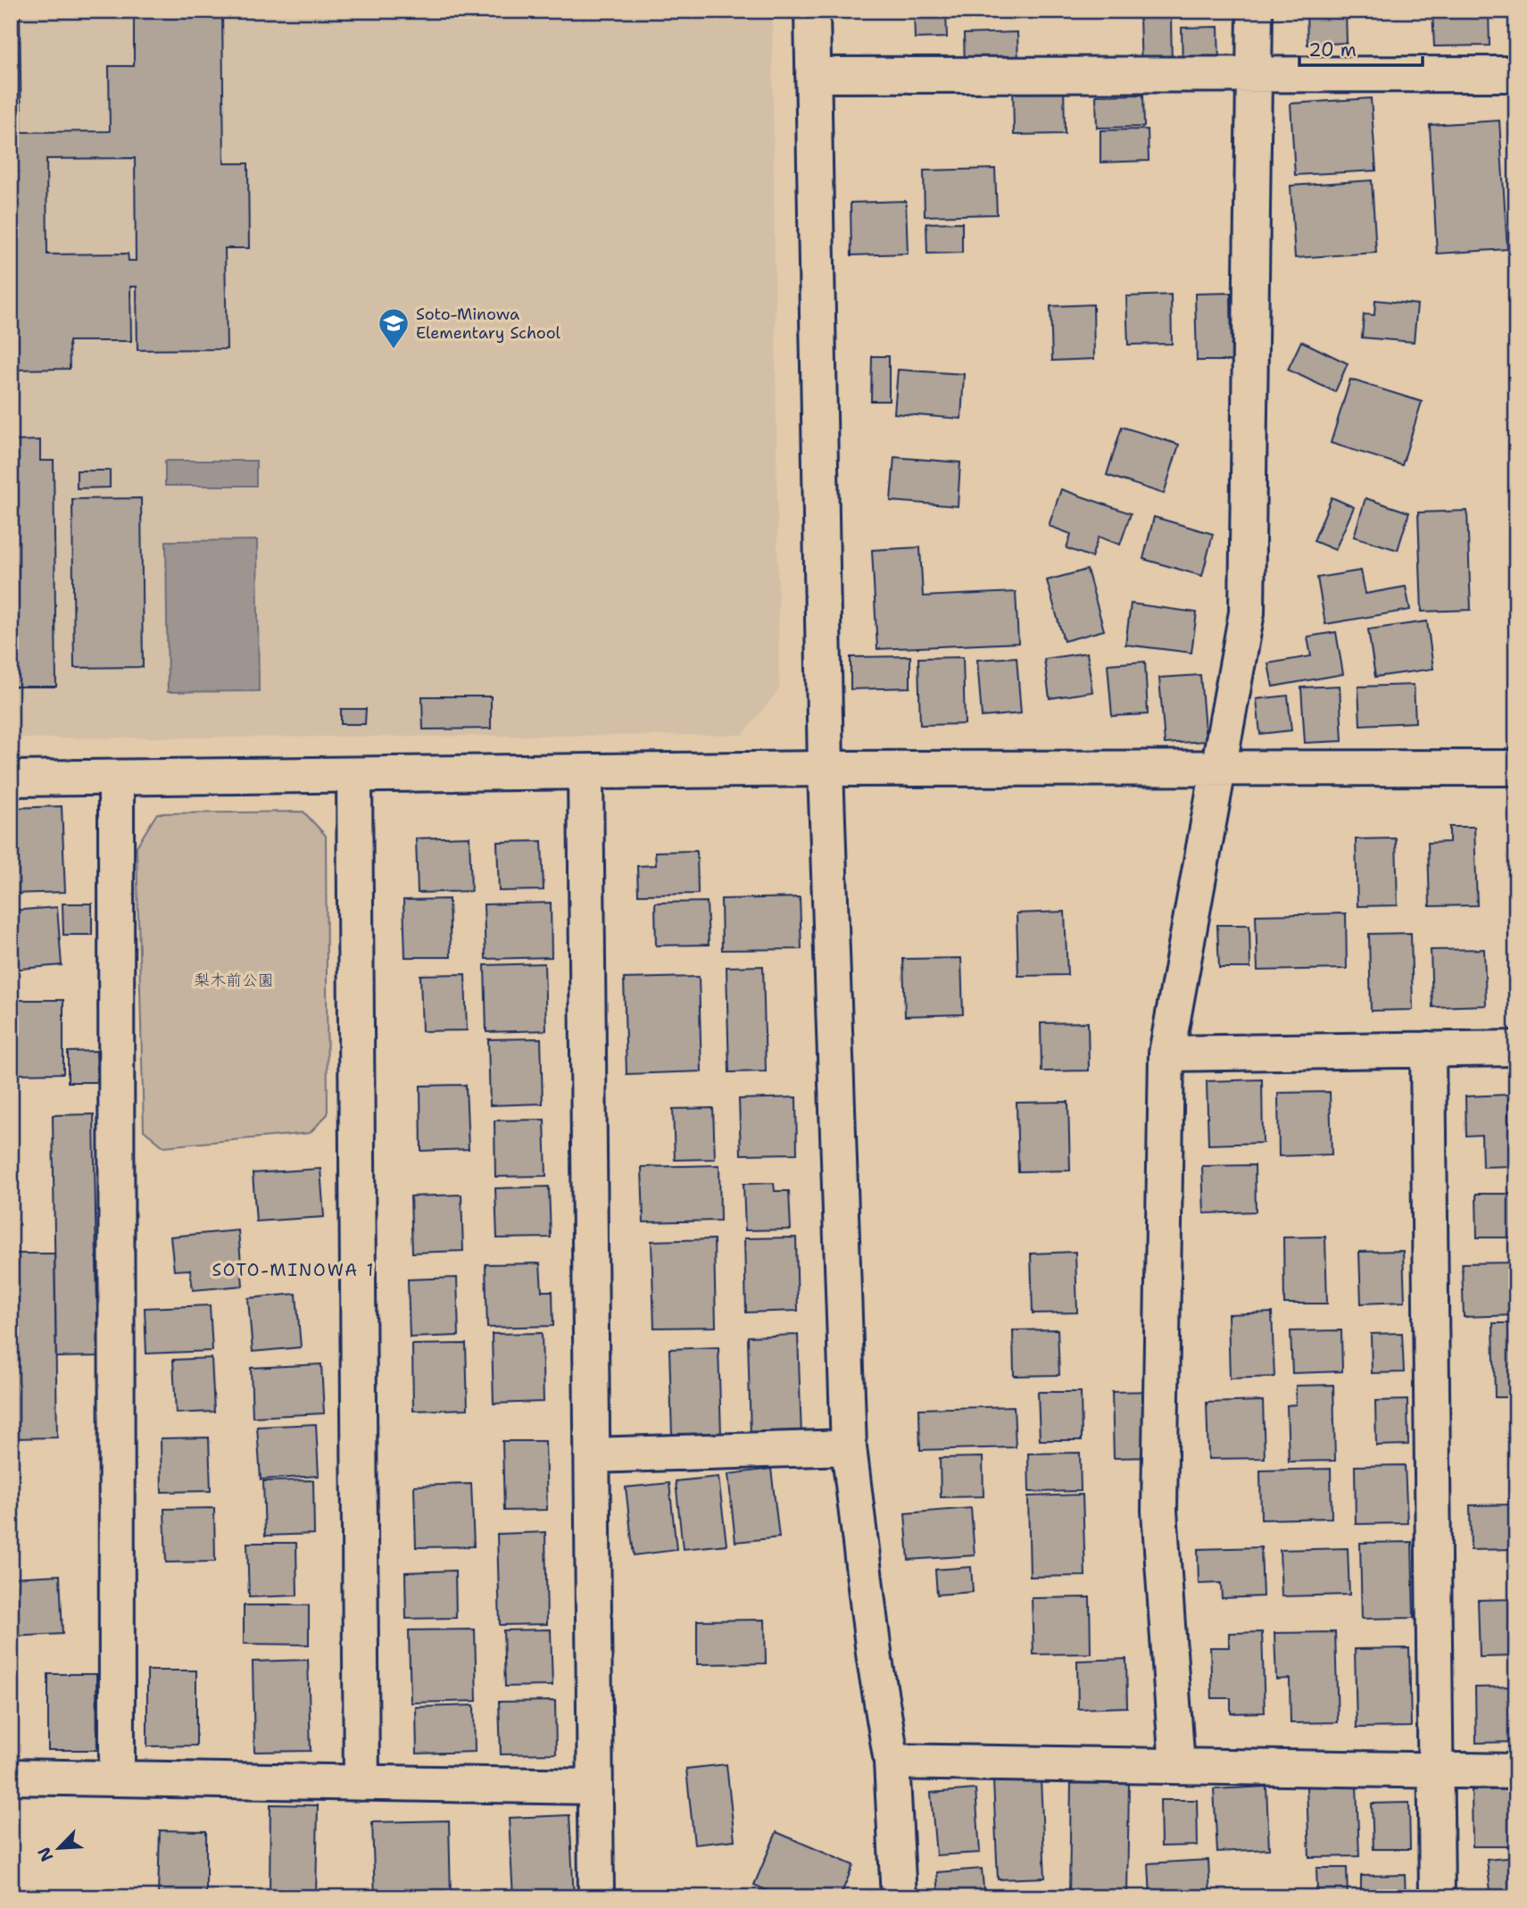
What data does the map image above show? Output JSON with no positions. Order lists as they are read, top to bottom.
{
  "districts": ["SOTO-MINOWA 1"],
  "parks": ["梨木前公園"],
  "places": {
    "school or university": ["Soto-Minowa Elementary School"]
  },
  "scale_bar": "20 m",
  "north": "bottom left"
}
